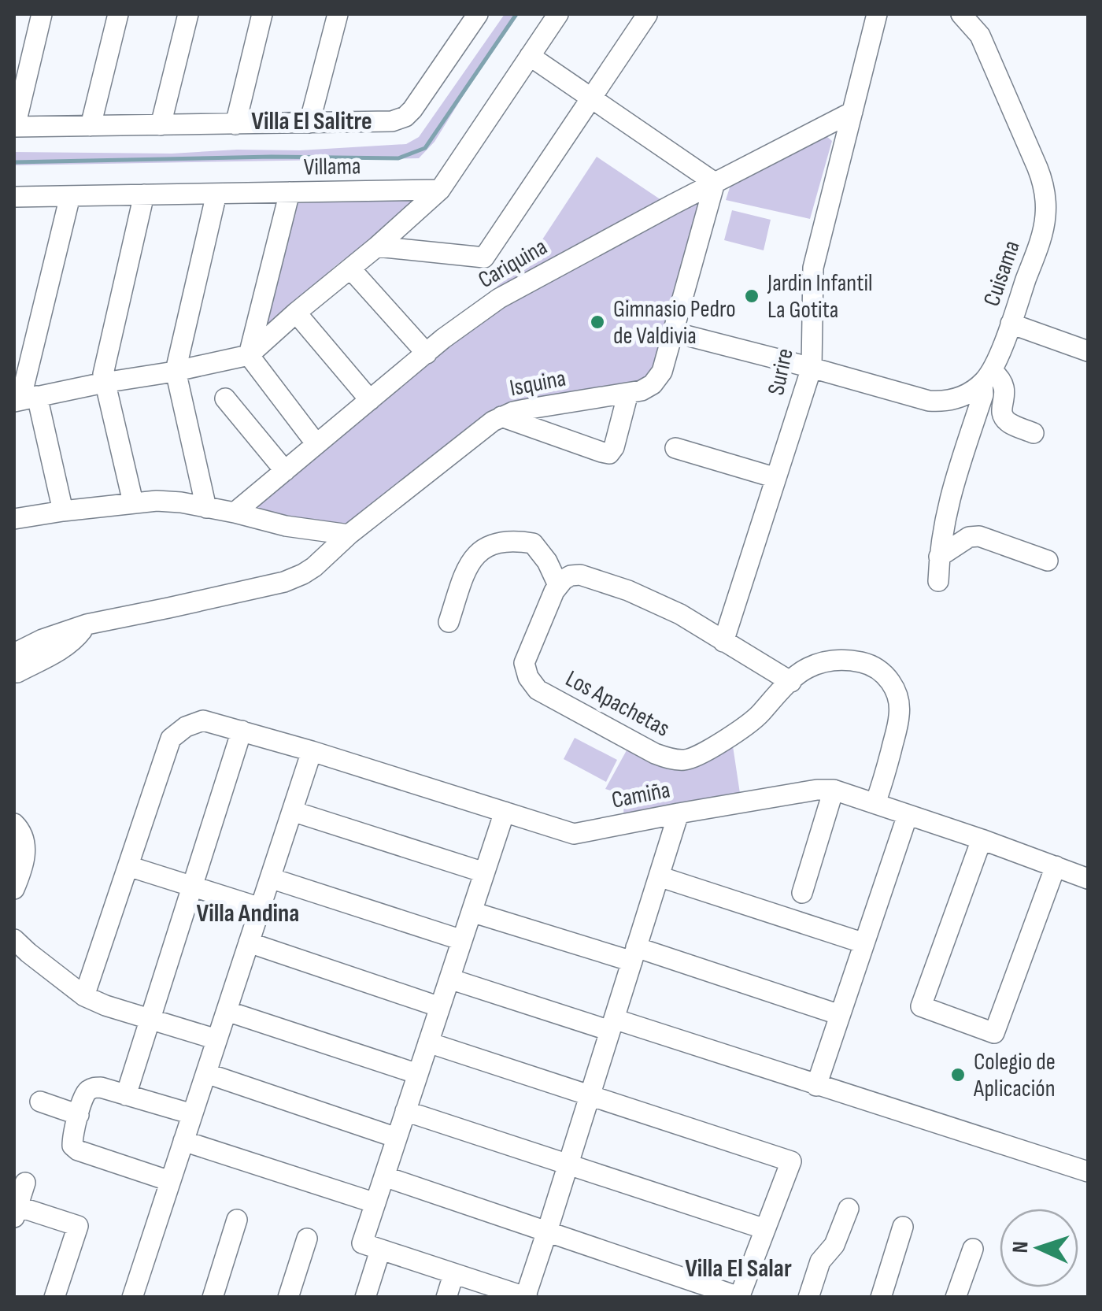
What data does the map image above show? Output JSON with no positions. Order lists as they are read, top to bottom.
{
  "streets": {
    "street": [
      "Villama",
      "Cariquina",
      "Cuisama",
      "Surire",
      "Isquina",
      "Los Apachetas",
      "Camiña"
    ]
  },
  "crossings": [
    ["Cariquina", "Surire"],
    ["Cariquina", "Isquina"],
    ["Los Apachetas", "Camiña"]
  ],
  "districts": ["Villa El Salitre", "Villa Andina", "Villa El Salar"],
  "places": ["Jardin Infantil La Gotita", "Gimnasio Pedro de Valdivia", "Colegio de Aplicación"],
  "north": "left"
}
